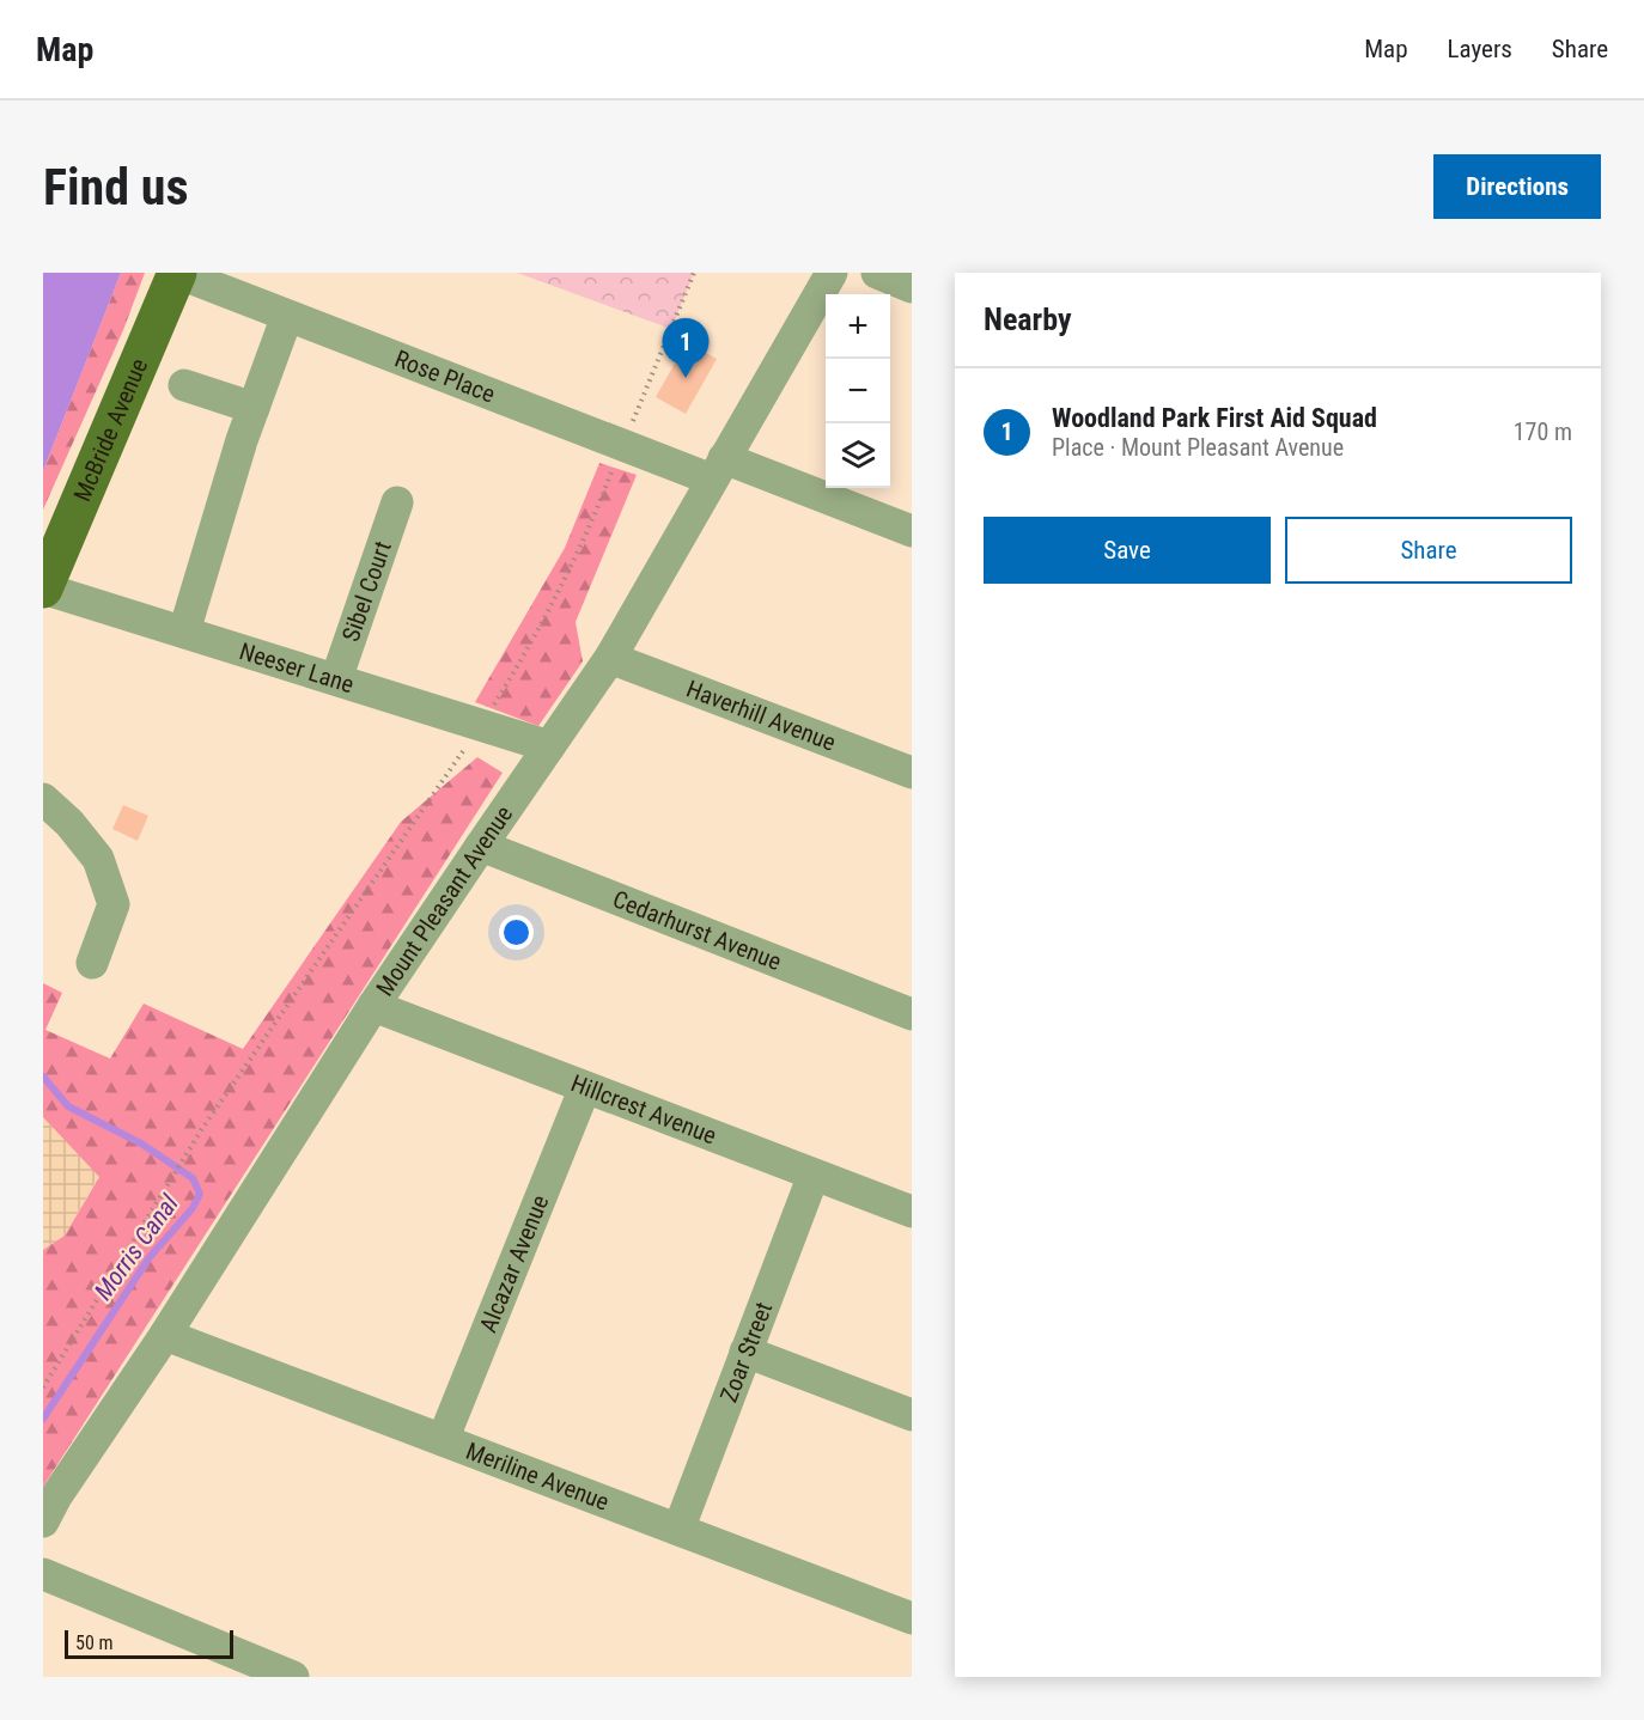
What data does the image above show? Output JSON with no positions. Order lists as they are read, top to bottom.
{
  "streets": {
    "main road": ["McBride Avenue"],
    "street": [
      "Rose Place",
      "Sibel Court",
      "Neeser Lane",
      "Haverhill Avenue",
      "Mount Pleasant Avenue",
      "Cedarhurst Avenue",
      "Hillcrest Avenue",
      "Alcazar Avenue",
      "Zoar Street",
      "Meriline Avenue"
    ]
  },
  "crossings": [
    ["Rose Place", "McBride Avenue"],
    ["Rose Place", "Mount Pleasant Avenue"],
    ["McBride Avenue", "Neeser Lane"],
    ["Sibel Court", "Neeser Lane"],
    ["Neeser Lane", "Mount Pleasant Avenue"],
    ["Haverhill Avenue", "Mount Pleasant Avenue"],
    ["Mount Pleasant Avenue", "Cedarhurst Avenue"],
    ["Mount Pleasant Avenue", "Hillcrest Avenue"],
    ["Mount Pleasant Avenue", "Meriline Avenue"],
    ["Hillcrest Avenue", "Alcazar Avenue"],
    ["Hillcrest Avenue", "Zoar Street"],
    ["Alcazar Avenue", "Meriline Avenue"],
    ["Zoar Street", "Meriline Avenue"]
  ],
  "water": ["Morris Canal"],
  "scale_bar": "50 m",
  "page": {
    "header": "Map",
    "nav": ["Map", "Layers", "Share"],
    "buttons": [
      "Directions",
      ["Save", "Share"]
    ],
    "title": "Find us",
    "heading": "Nearby",
    "map_buttons": ["+", "−"],
    "pins": "1",
    "list": [
      {
        "mark": "1",
        "name": "Woodland Park First Aid Squad",
        "note": "Place · Mount Pleasant Avenue",
        "value": "170 m"
      }
    ],
    "scale": "50 m"
  }
}
